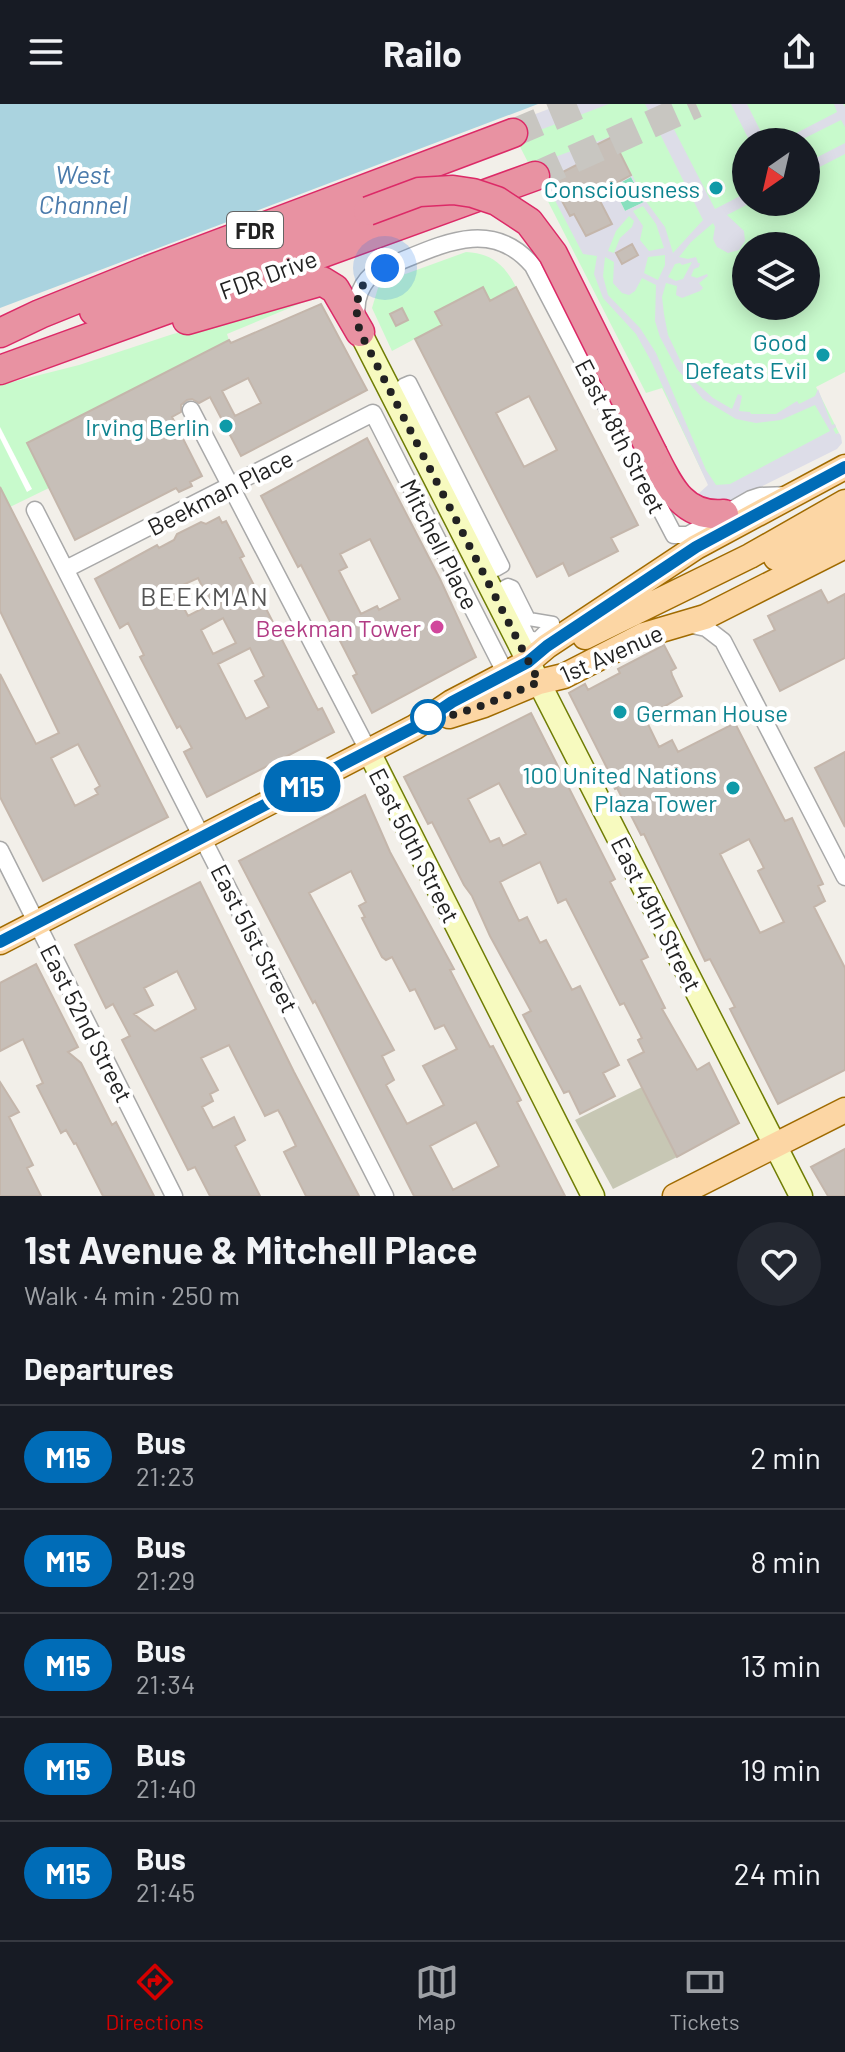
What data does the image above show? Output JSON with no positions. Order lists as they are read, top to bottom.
{
  "streets": {
    "highway": ["FDR", "FDR Drive"],
    "main road": ["1st Avenue", "East 50th Street", "East 49th Street"],
    "street": [
      "East 48th Street",
      "Beekman Place",
      "Mitchell Place",
      "East 51st Street",
      "East 52nd Street"
    ]
  },
  "crossings": [
    ["East 48th Street", "1st Avenue"],
    ["East 48th Street", "East 49th Street"],
    ["Beekman Place", "Mitchell Place"],
    ["Beekman Place", "East 50th Street"],
    ["Beekman Place", "East 51st Street"],
    ["Mitchell Place", "1st Avenue"],
    ["1st Avenue", "East 50th Street"],
    ["1st Avenue", "East 49th Street"],
    ["1st Avenue", "East 51st Street"],
    ["1st Avenue", "East 52nd Street"]
  ],
  "districts": ["BEEKMAN"],
  "water": ["West Channel"],
  "places": [
    "Consciousness",
    "Good Defeats Evil",
    "Irving Berlin",
    "Beekman Tower",
    "German House",
    "100 United Nations Plaza Tower"
  ],
  "lines": ["bus line M15"],
  "north": "bottom left",
  "page": {
    "header": "Railo",
    "on_map": "M15",
    "heading": [
      ["1st Avenue & Mitchell Place", "Walk · 4 min · 250 m"],
      "Departures"
    ],
    "list": [
      {
        "mark": "M15",
        "name": "Bus",
        "note": "21:23",
        "value": "2 min"
      },
      {
        "mark": "M15",
        "name": "Bus",
        "note": "21:29",
        "value": "8 min"
      },
      {
        "mark": "M15",
        "name": "Bus",
        "note": "21:34",
        "value": "13 min"
      },
      {
        "mark": "M15",
        "name": "Bus",
        "note": "21:40",
        "value": "19 min"
      },
      {
        "mark": "M15",
        "name": "Bus",
        "note": "21:45",
        "value": "24 min"
      }
    ],
    "tabs": ["Directions", "Map", "Tickets"]
  }
}
